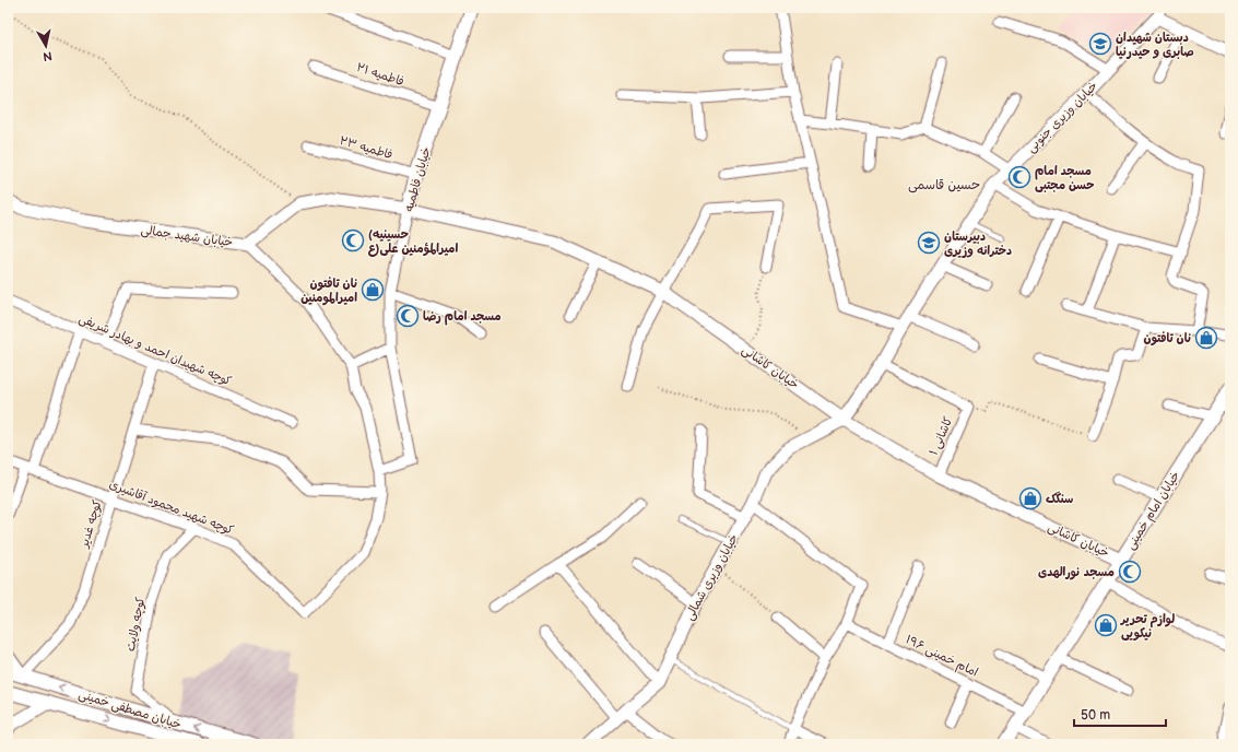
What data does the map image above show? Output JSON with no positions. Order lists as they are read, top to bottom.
{
  "streets": {
    "main road": ["خیابان فاطمیه", "خیابان امام خمینی", "خیابان مصطفی خمینی"],
    "street": [
      "فاطمیه ۲۱",
      "خیابان وزیری جنوبی",
      "فاطمیه ۲۳",
      "خیابان شهید جمالی",
      "کوچه شهیدان احمد و بهادر شریفی",
      "خیابان کاشانی",
      "کاشانی ۱",
      "کوچه شهید محمود آقاشیری",
      "کوچه غدیر",
      "خیابان وزیری شمالی",
      "کوچه ولایت",
      "امام خمینی ۱۹۶"
    ]
  },
  "crossings": [
    ["فاطمیه ۲۱", "خیابان فاطمیه"],
    ["خیابان وزیری جنوبی", "خیابان کاشانی"],
    ["خیابان وزیری جنوبی", "خیابان وزیری شمالی"],
    ["فاطمیه ۲۳", "خیابان فاطمیه"],
    ["خیابان فاطمیه", "خیابان شهید جمالی"],
    ["خیابان فاطمیه", "خیابان کاشانی"],
    ["خیابان شهید جمالی", "خیابان کاشانی"],
    ["کوچه شهیدان احمد و بهادر شریفی", "کوچه غدیر"],
    ["خیابان کاشانی", "کاشانی ۱"],
    ["خیابان کاشانی", "خیابان امام خمینی"],
    ["خیابان کاشانی", "خیابان وزیری شمالی"],
    ["کوچه شهید محمود آقاشیری", "کوچه غدیر"],
    ["کوچه شهید محمود آقاشیری", "کوچه ولایت"],
    ["خیابان امام خمینی", "امام خمینی ۱۹۶"],
    ["کوچه غدیر", "خیابان مصطفی خمینی"],
    ["کوچه ولایت", "خیابان مصطفی خمینی"]
  ],
  "districts": ["حسین قاسمی"],
  "places": {
    "school or university": ["دبستان شهیدان صابری و حیدرنیا", "دبیرستان دخترانه وزیری"],
    "mosque": [
      "مسجد امام حسن مجتبی",
      "(حسینیه امیرالمؤمنین علی(ع",
      "مسجد امام رضا",
      "مسجد نورالهدی"
    ],
    "shop": [
      "نان تافتون امیرالمومنین",
      "نان تافتون",
      "سنگک",
      "لوازم تحریر نیکویی"
    ]
  },
  "scale_bar": "50 m",
  "north": "bottom"
}
